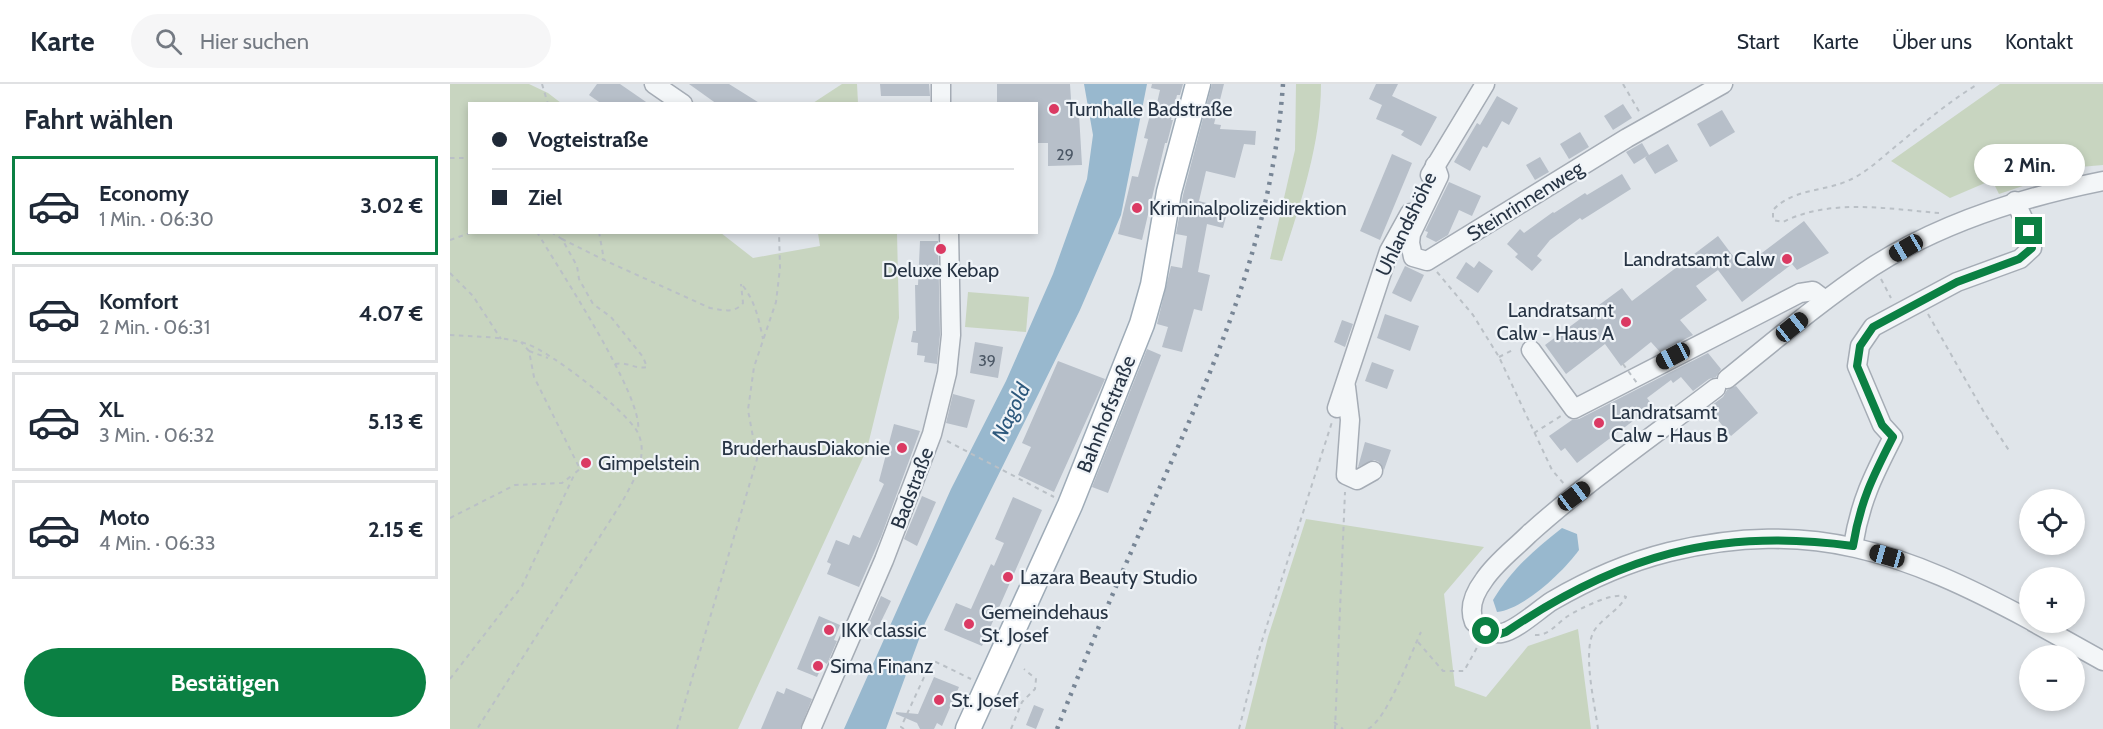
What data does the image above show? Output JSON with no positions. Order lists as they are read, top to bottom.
{
  "streets": {
    "main road": ["Bahnhofstraße"],
    "street": ["Steinrinnenweg", "Uhlandshöhe", "Badstraße"]
  },
  "water": ["Nagold"],
  "places": [
    "Turnhalle Badstraße",
    "Kriminalpolizeidirektion",
    "Deluxe Kebap",
    "Landratsamt Calw",
    "Landratsamt Calw - Haus A",
    "Landratsamt Calw - Haus B",
    "BruderhausDiakonie",
    "Gimpelstein",
    "Lazara Beauty Studio",
    "Gemeindehaus St. Josef",
    "IKK classic",
    "Sima Finanz",
    "St. Josef"
  ],
  "house_numbers": ["29", "39"],
  "page": {
    "header": "Karte",
    "search": "Hier suchen",
    "nav": [
      "Start",
      "Karte",
      "Über uns",
      "Kontakt"
    ],
    "heading": "Fahrt wählen",
    "banner": ["Vogteistraße", "Ziel"],
    "bubble": "2 Min.",
    "list": [
      {
        "name": "Economy",
        "note": "1 Min. · 06:30",
        "value": "3.02 €"
      },
      {
        "name": "Komfort",
        "note": "2 Min. · 06:31",
        "value": "4.07 €"
      },
      {
        "name": "XL",
        "note": "3 Min. · 06:32",
        "value": "5.13 €"
      },
      {
        "name": "Moto",
        "note": "4 Min. · 06:33",
        "value": "2.15 €"
      }
    ],
    "map_buttons": ["+", "−"],
    "buttons": "Bestätigen"
  }
}
